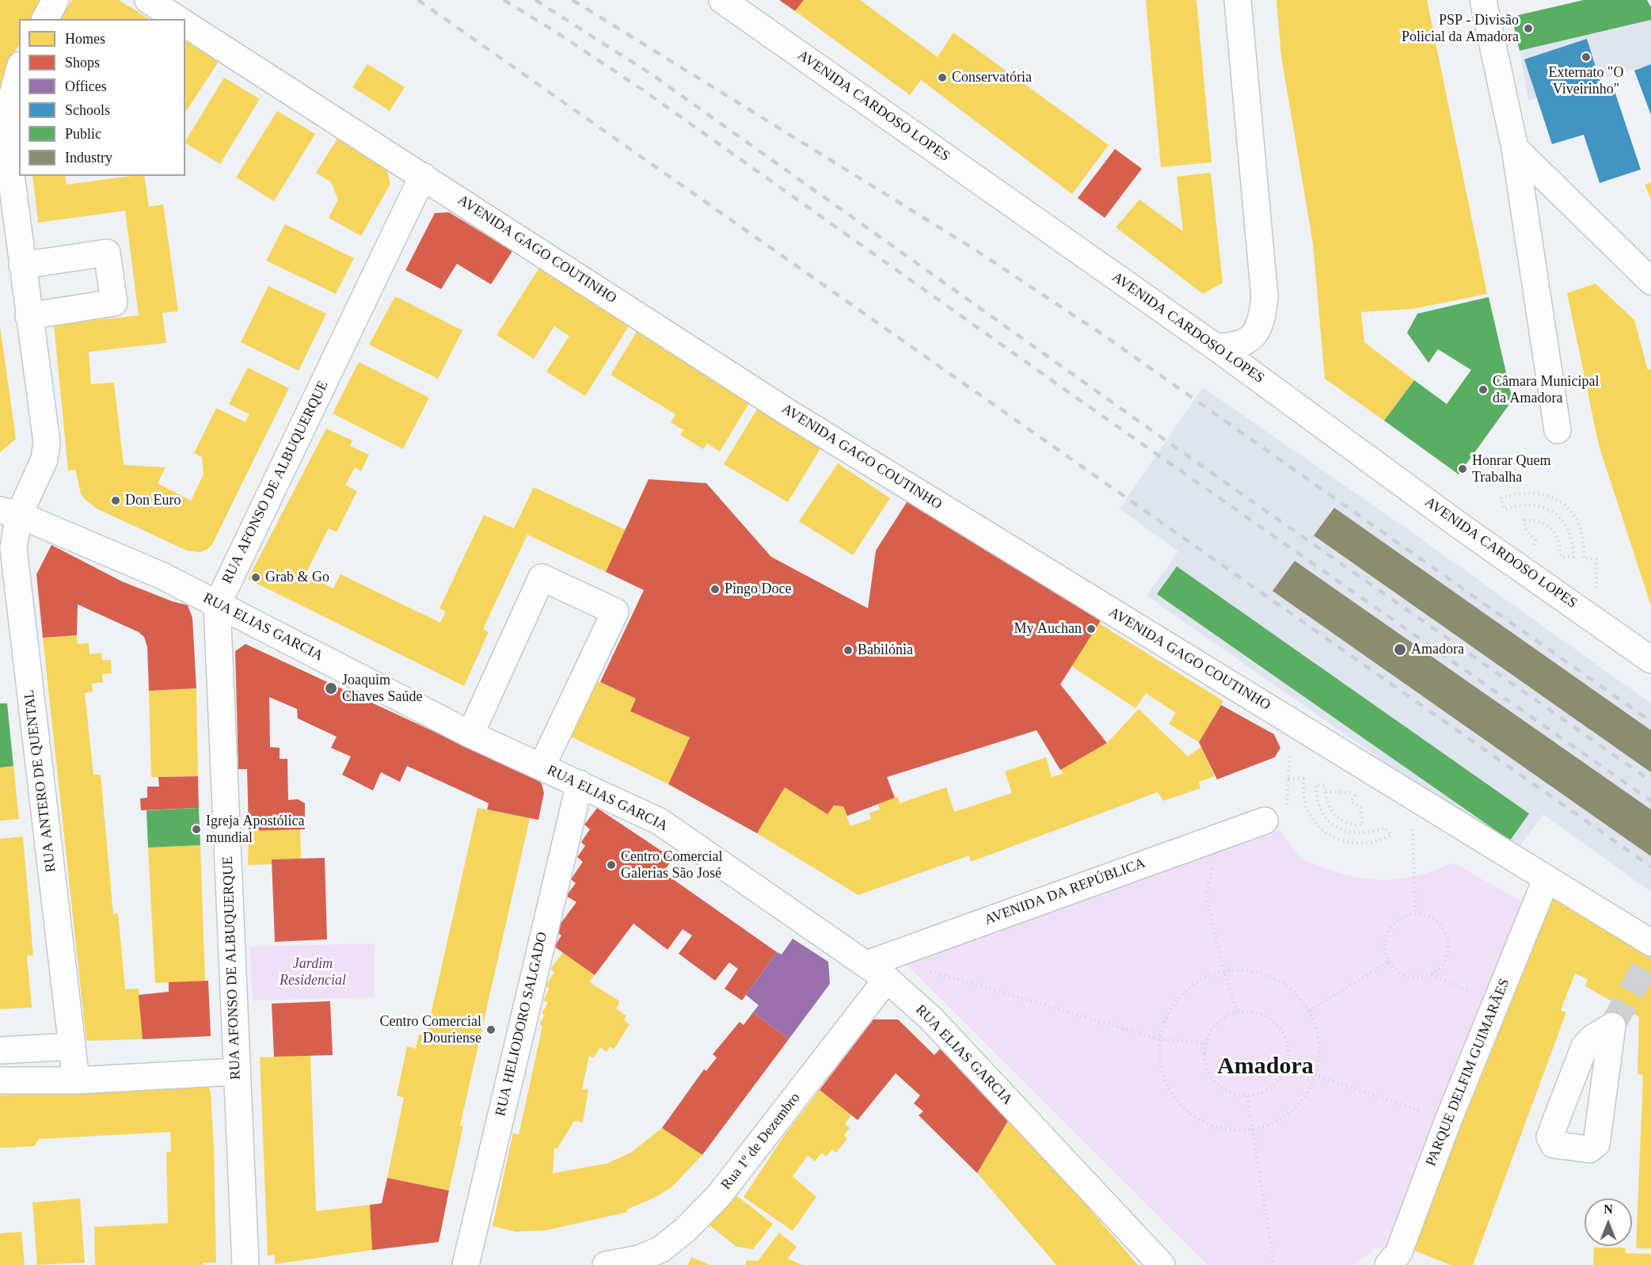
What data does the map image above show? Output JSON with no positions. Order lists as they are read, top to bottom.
{
  "streets": {
    "street": [
      "AVENIDA CARDOSO LOPES",
      "AVENIDA GAGO COUTINHO",
      "RUA AFONSO DE ALBUQUERQUE",
      "RUA ELIAS GARCIA",
      "RUA ANTERO DE QUENTAL",
      "AVENIDA DA REPÚBLICA",
      "RUA HELIODORO SALGADO",
      "PARQUE DELFIM GUIMARÃES",
      "Rua 1º de Dezembro"
    ]
  },
  "crossings": [
    ["AVENIDA GAGO COUTINHO", "RUA AFONSO DE ALBUQUERQUE"],
    ["AVENIDA GAGO COUTINHO", "PARQUE DELFIM GUIMARÃES"],
    ["RUA AFONSO DE ALBUQUERQUE", "RUA ELIAS GARCIA"],
    ["RUA ELIAS GARCIA", "RUA ANTERO DE QUENTAL"],
    ["RUA ELIAS GARCIA", "AVENIDA DA REPÚBLICA"],
    ["RUA ELIAS GARCIA", "RUA HELIODORO SALGADO"],
    ["RUA ELIAS GARCIA", "Rua 1º de Dezembro"]
  ],
  "districts": ["Amadora"],
  "parks": ["Jardim Residencial"],
  "places": [
    "PSP - Divisão Policial da Amadora",
    "Externato \"O Viveirinho\"",
    "Conservatória",
    "Câmara Municipal da Amadora",
    "Honrar Quem Trabalha",
    "Don Euro",
    "Grab & Go",
    "Pingo Doce",
    "My Auchan",
    "Amadora",
    "Babilónia",
    "Joaquim Chaves Saúde",
    "Igreja Apostólica mundial",
    "Centro Comercial Galerias São José",
    "Centro Comercial Douriense"
  ],
  "legend": [
    "Homes",
    "Shops",
    "Offices",
    "Schools",
    "Public",
    "Industry"
  ],
  "north": "top"
}
